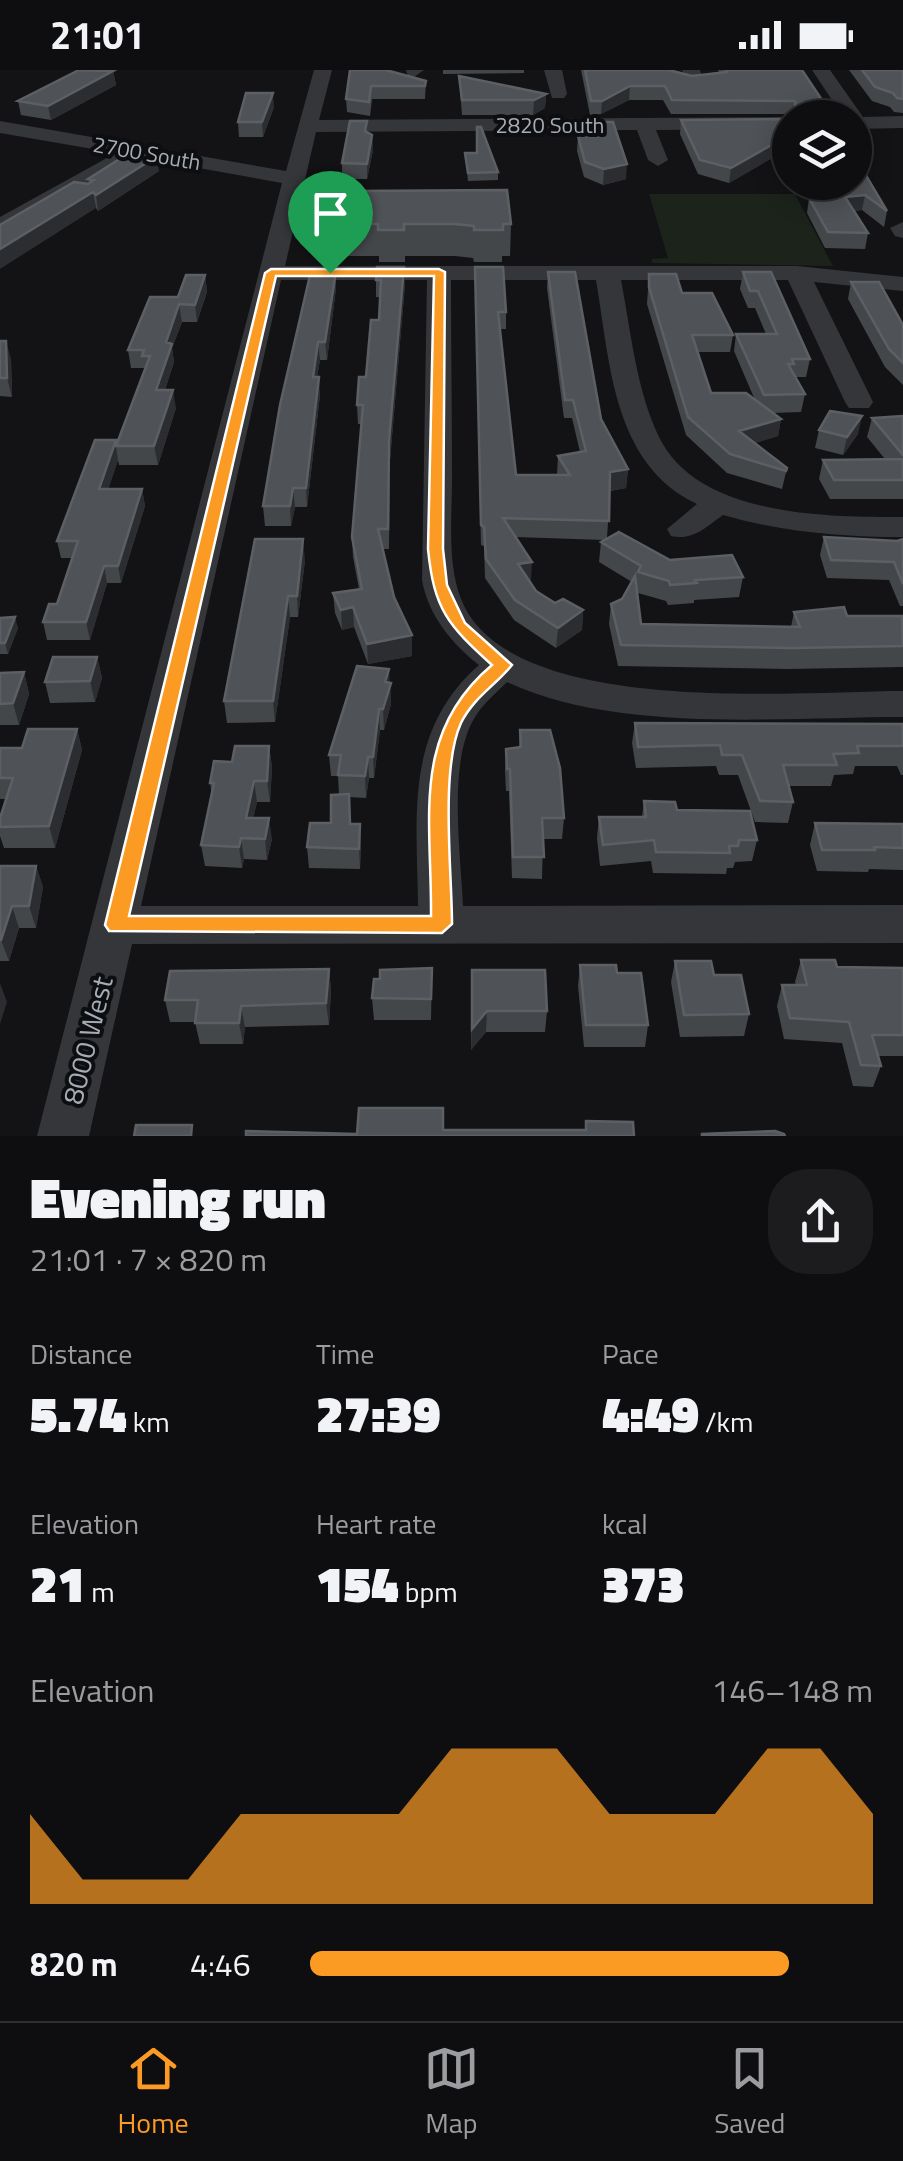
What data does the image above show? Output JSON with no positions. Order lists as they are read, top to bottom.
{
  "streets": {
    "street": ["2820 South", "2700 South", "8000 West"]
  },
  "crossings": [
    ["2820 South", "8000 West"],
    ["2700 South", "8000 West"]
  ],
  "page": {
    "status": "21:01",
    "heading": ["Evening run", "21:01 · 7 × 820 m"],
    "stats": [
      ["Distance", "5.74 km"],
      ["Time", "27:39"],
      ["Pace", "4:49 /km"],
      ["Elevation", "21 m"],
      ["Heart rate", "154 bpm"],
      ["kcal", "373"]
    ],
    "chart": ["Elevation", "146–148 m"],
    "list": [
      {
        "name": "820 m",
        "note": "4:46"
      }
    ],
    "tabs": ["Home", "Map", "Saved"]
  }
}
